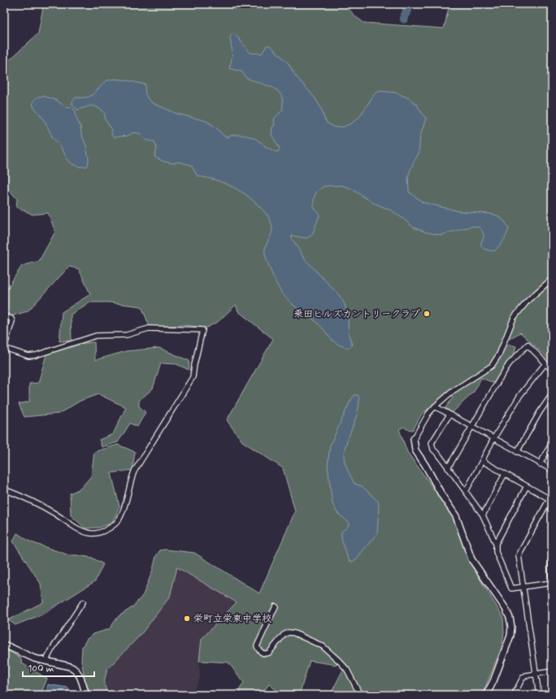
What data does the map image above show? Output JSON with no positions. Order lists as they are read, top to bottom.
{
  "places": ["乗田ヒルズカントリークラブ", "栄町立栄東中学校"],
  "scale_bar": "100 m"
}
